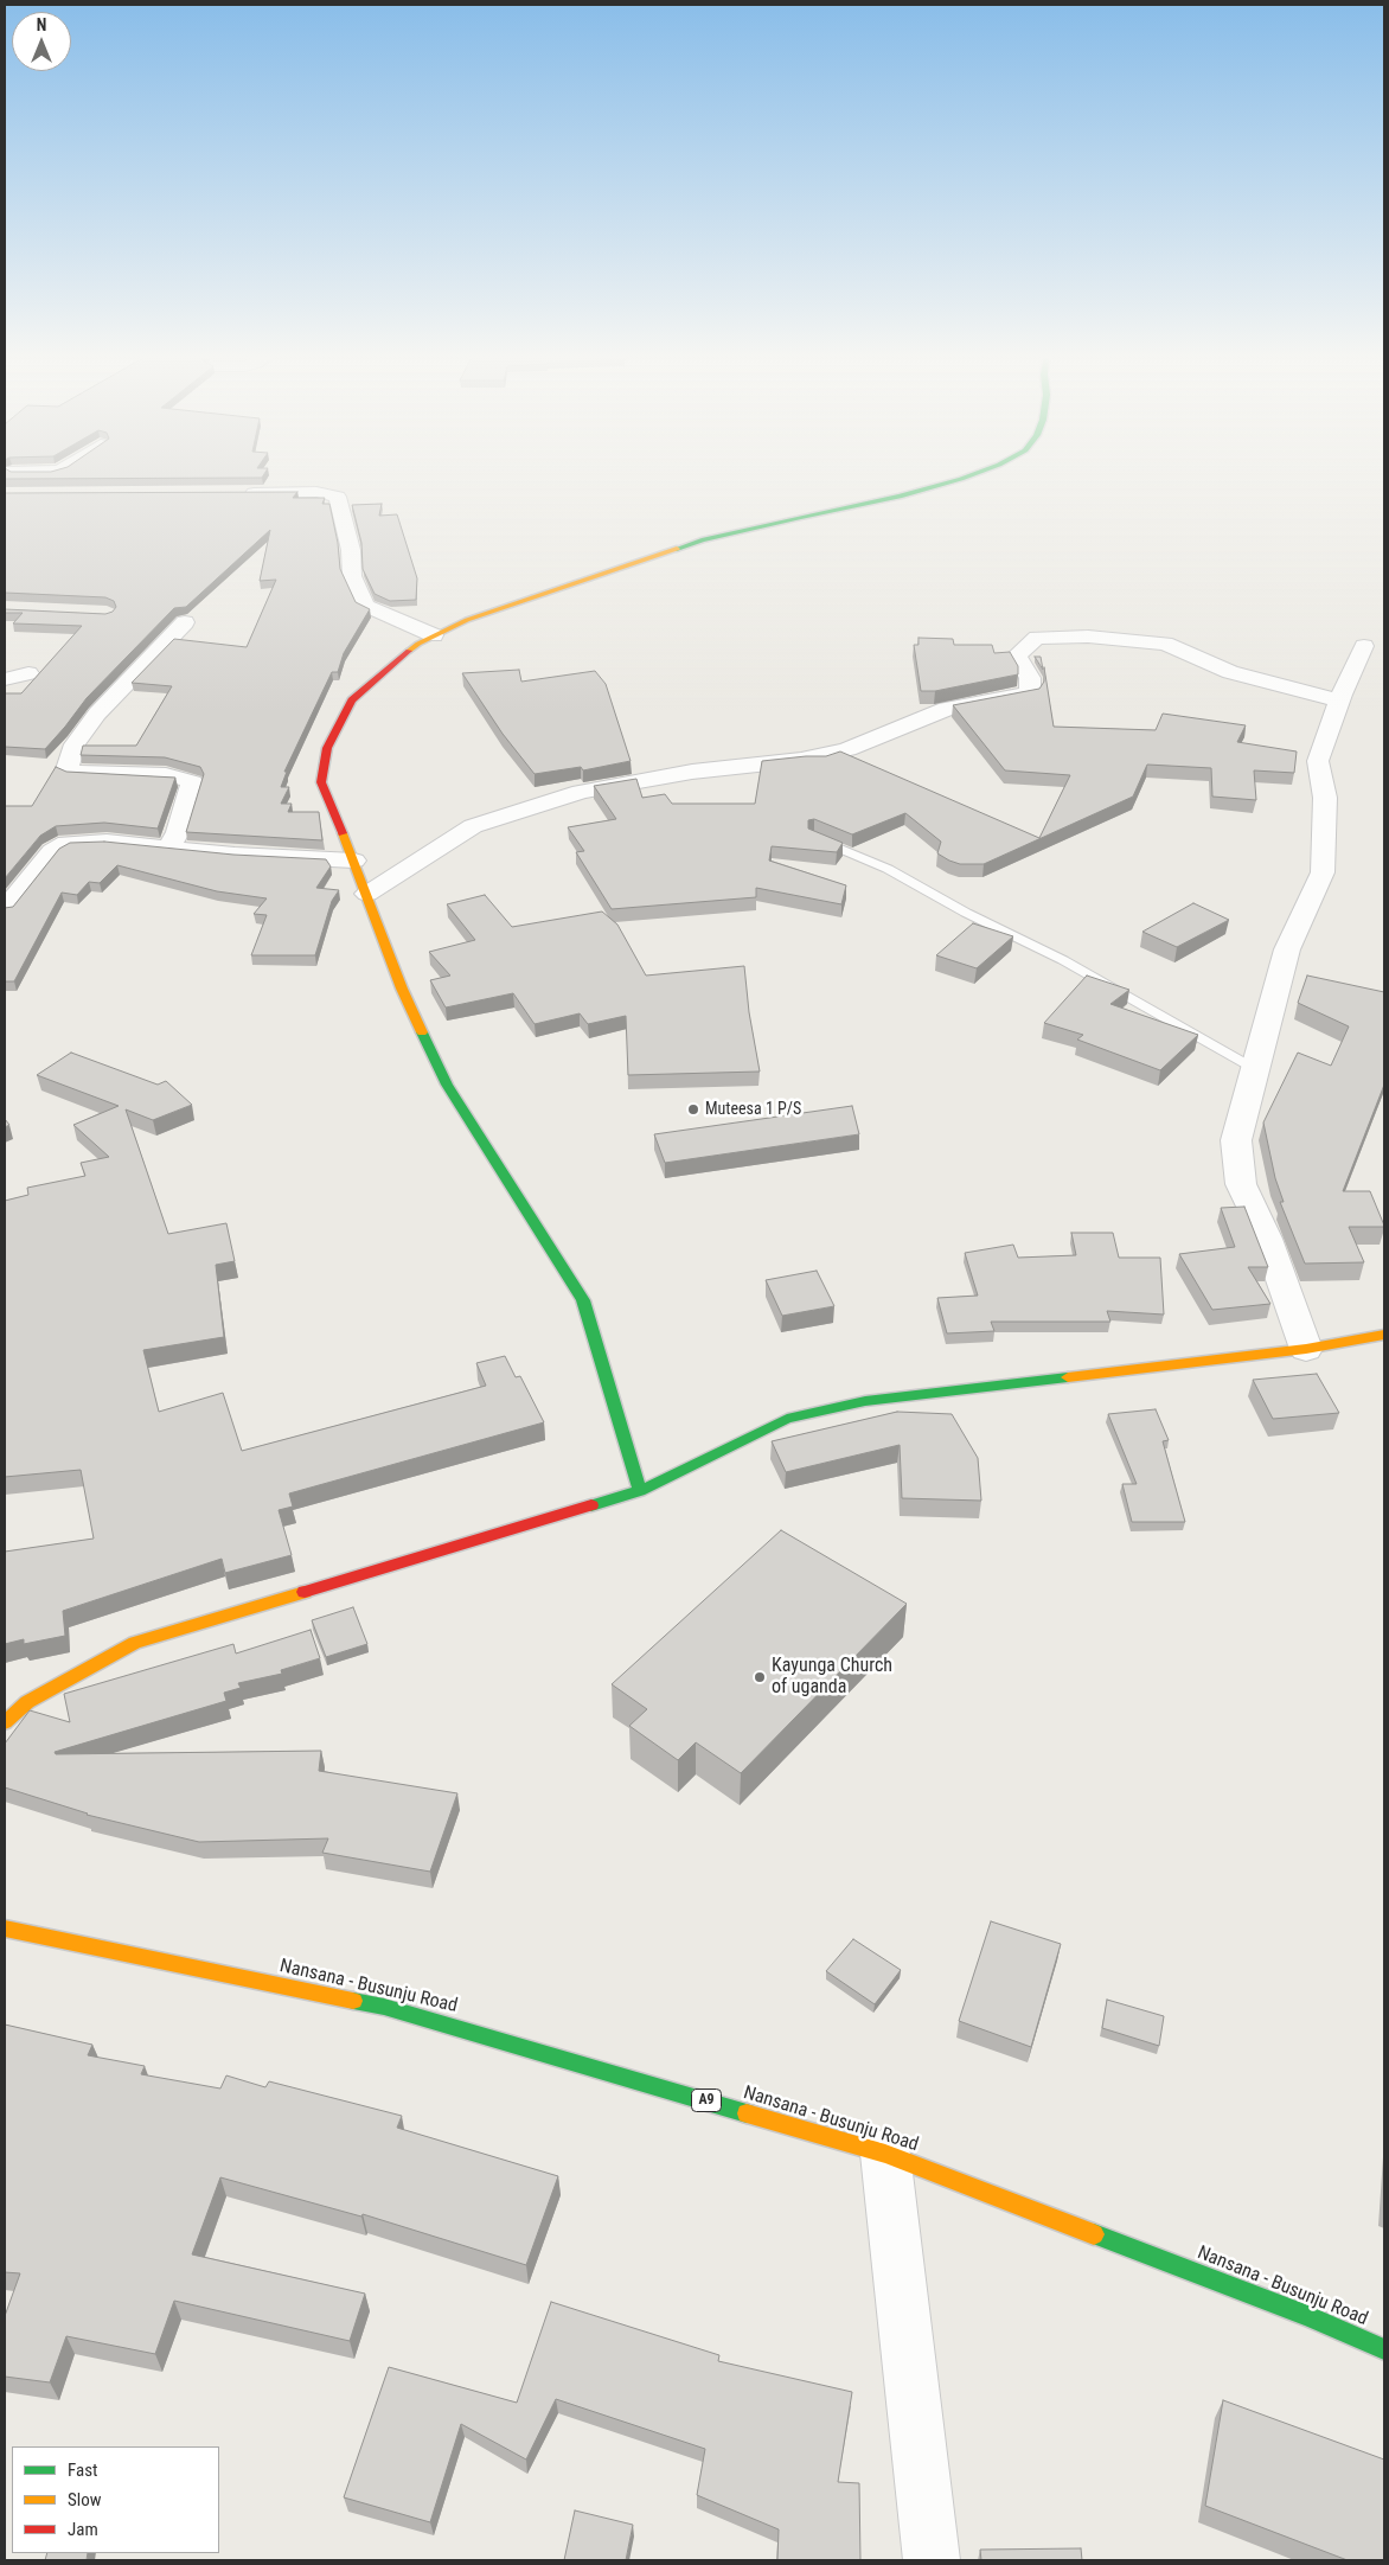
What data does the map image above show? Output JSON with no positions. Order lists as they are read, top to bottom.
{
  "streets": {
    "street": ["Nansana - Busunju Road", "A9"]
  },
  "places": ["Muteesa 1 P/S", "Kayunga Church of uganda"],
  "legend": ["Fast", "Slow", "Jam"],
  "north": "top"
}
